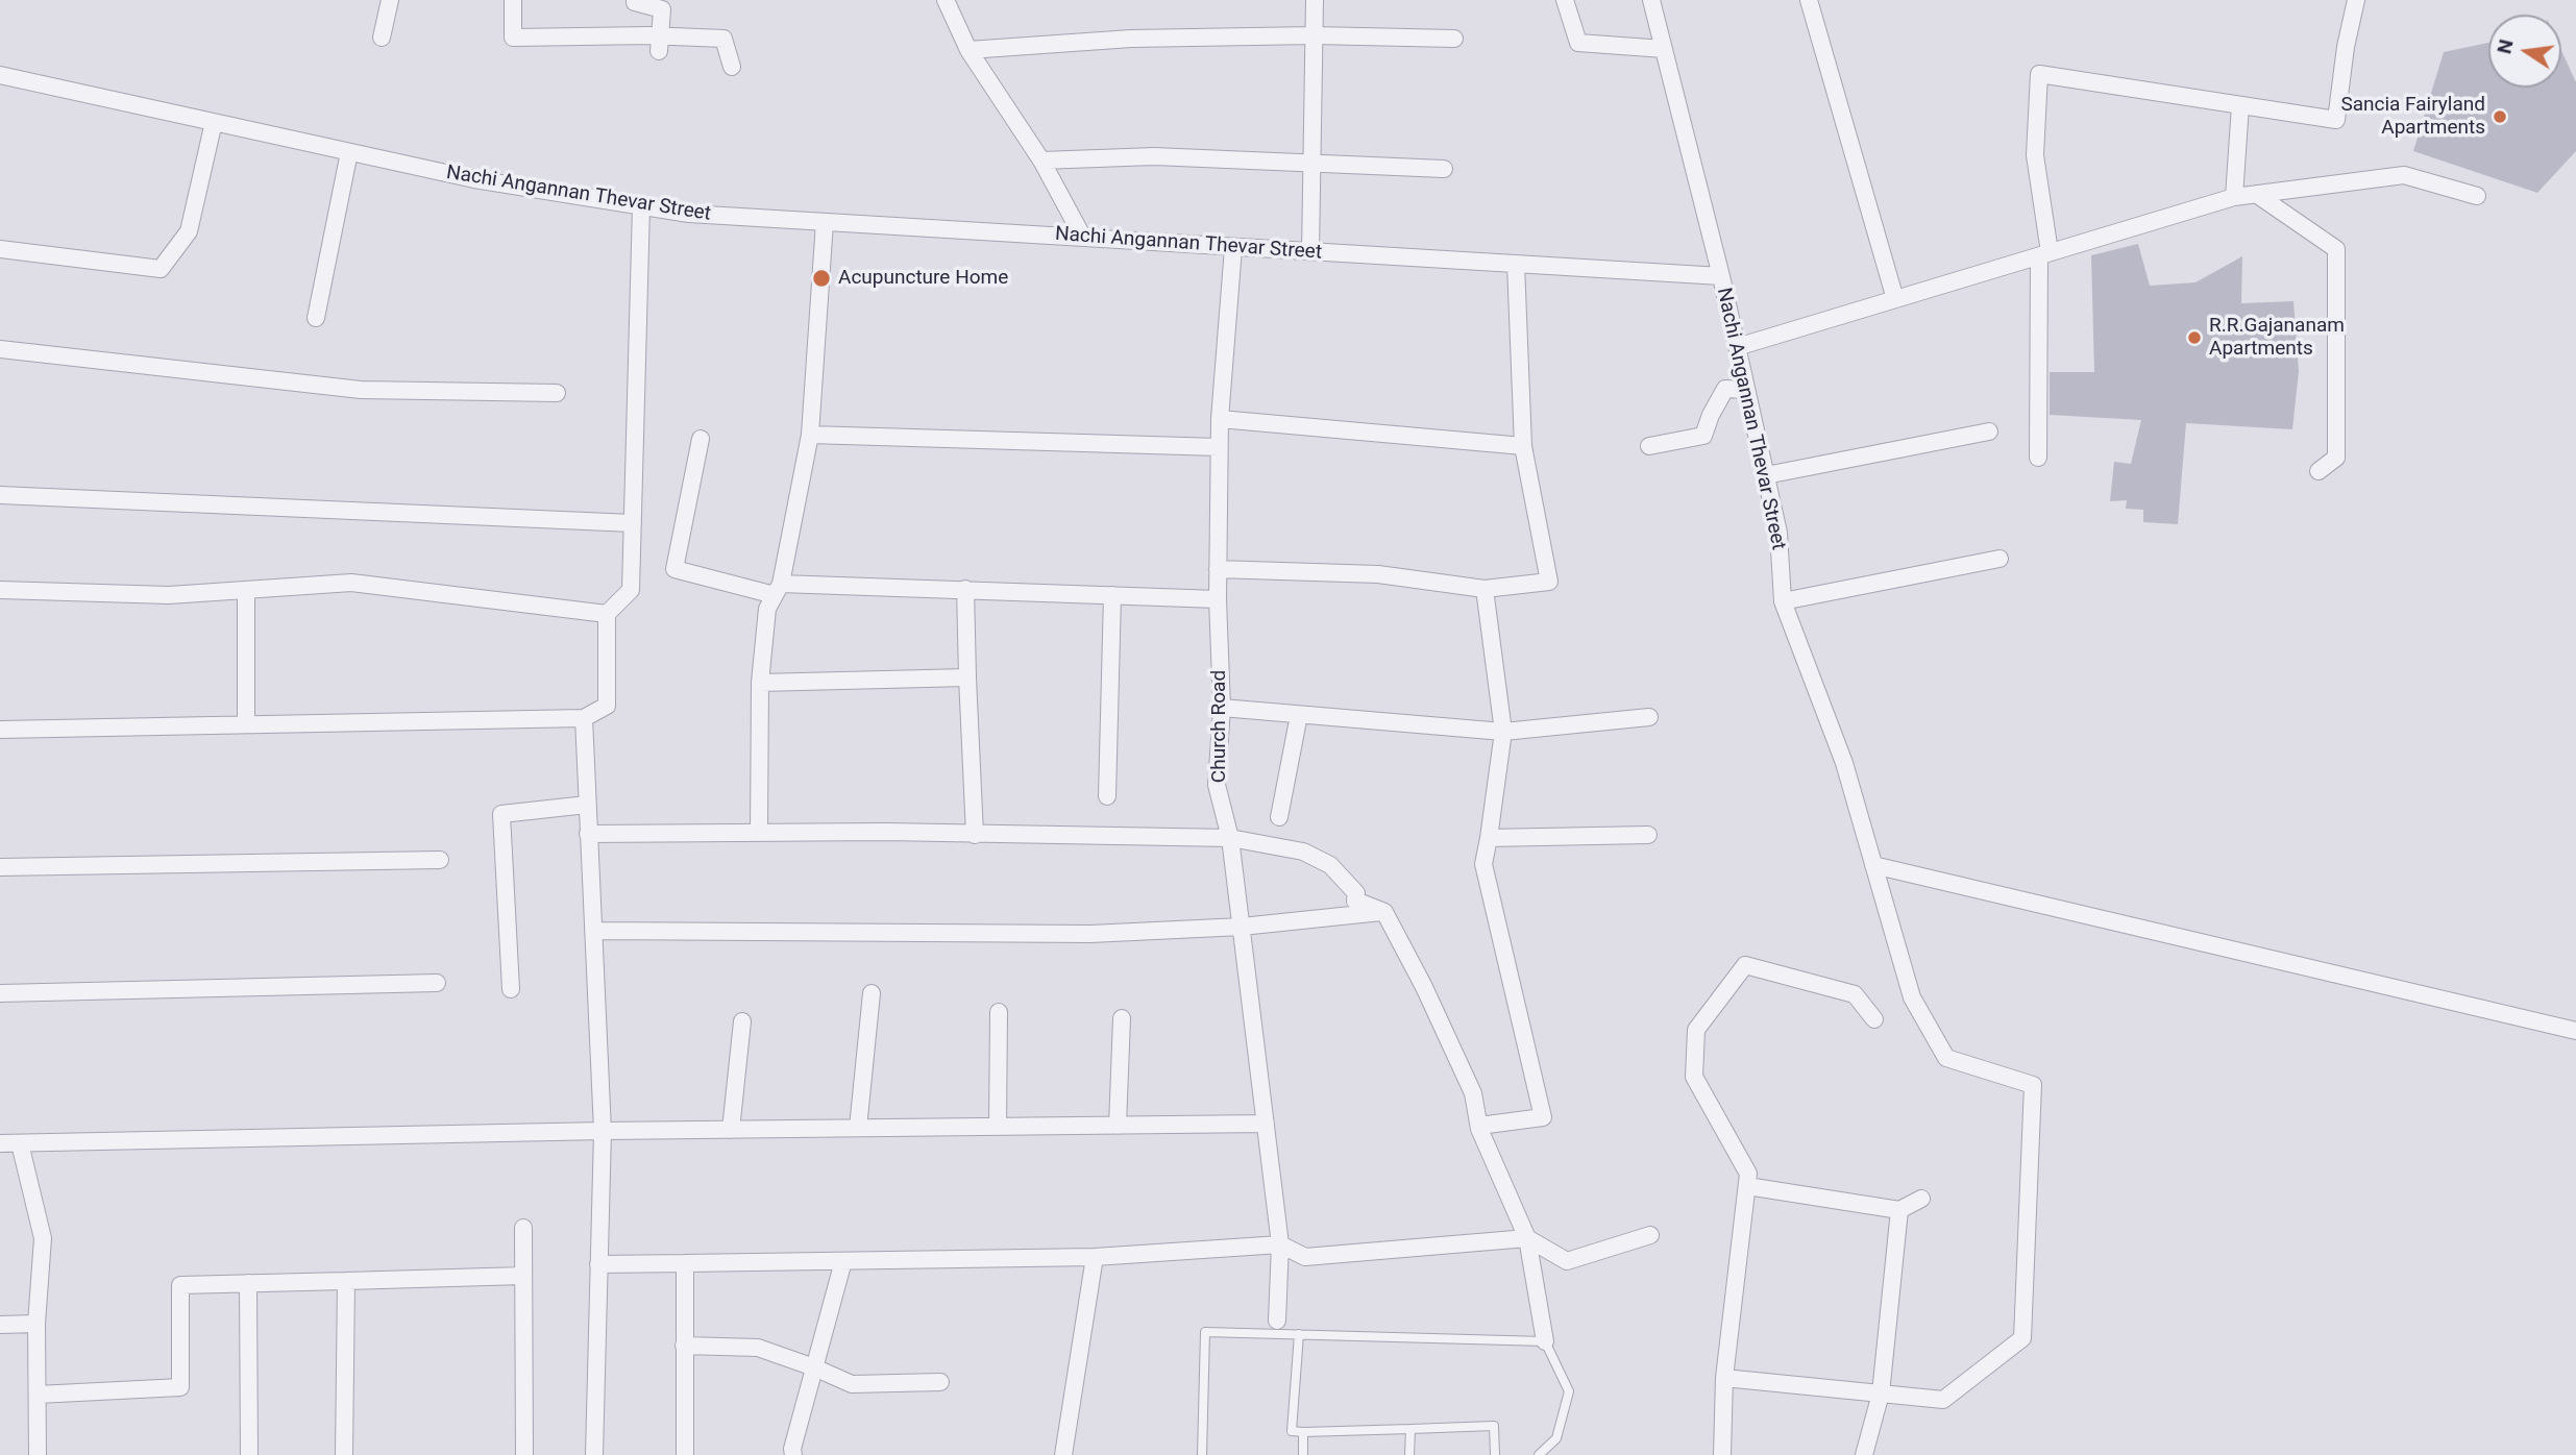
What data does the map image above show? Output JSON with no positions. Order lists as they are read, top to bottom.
{
  "streets": {
    "street": ["Nachi Angannan Thevar Street", "Church Road"]
  },
  "crossings": [
    ["Nachi Angannan Thevar Street", "Church Road"]
  ],
  "places": ["Sancia Fairyland Apartments", "Acupuncture Home", "R.R.Gajananam Apartments"],
  "north": "left"
}
